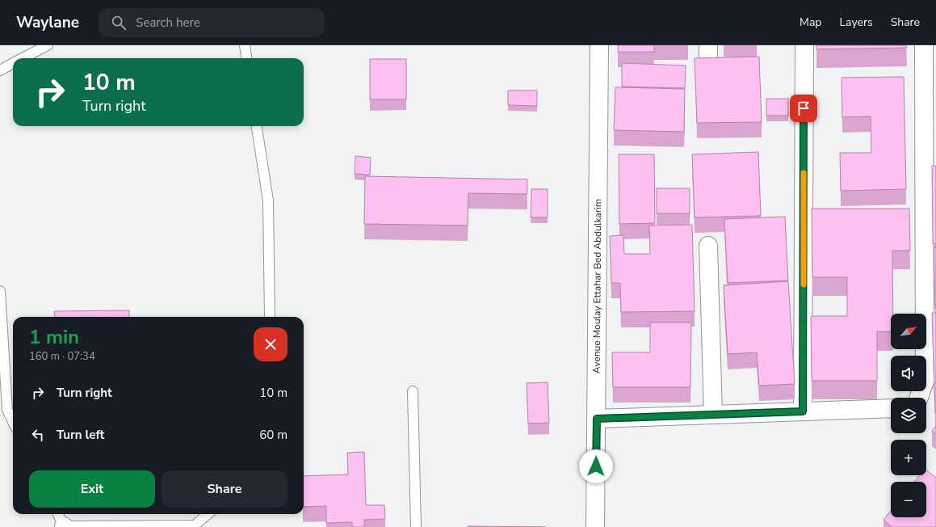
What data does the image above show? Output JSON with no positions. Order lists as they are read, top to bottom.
{
  "streets": {
    "street": ["Avenue Moulay Ettahar Bed Abdulkarim"]
  },
  "north": "top right",
  "page": {
    "header": "Waylane",
    "search": "Search here",
    "nav": ["Map", "Layers", "Share"],
    "turn": ["10 m", "Turn right"],
    "map_buttons": ["+", "−"],
    "heading": ["1 min", "160 m · 07:34"],
    "list": [
      {
        "name": "Turn right",
        "value": "10 m"
      },
      {
        "name": "Turn left",
        "value": "60 m"
      }
    ],
    "buttons": ["Exit", "Share"]
  }
}
